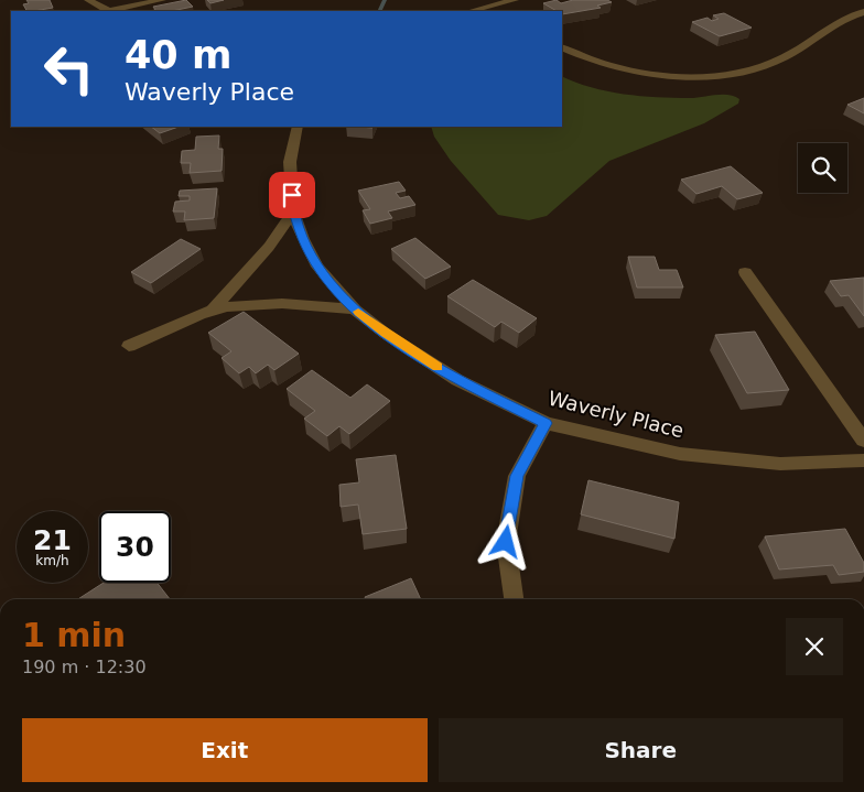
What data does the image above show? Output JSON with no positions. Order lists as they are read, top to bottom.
{
  "streets": {
    "street": ["Waverly Place"]
  },
  "page": {
    "turn": ["40 m", "Waverly Place"],
    "speed": "21 km/h",
    "limit": "30",
    "heading": ["1 min", "190 m · 12:30"],
    "buttons": ["Exit", "Share"]
  }
}
